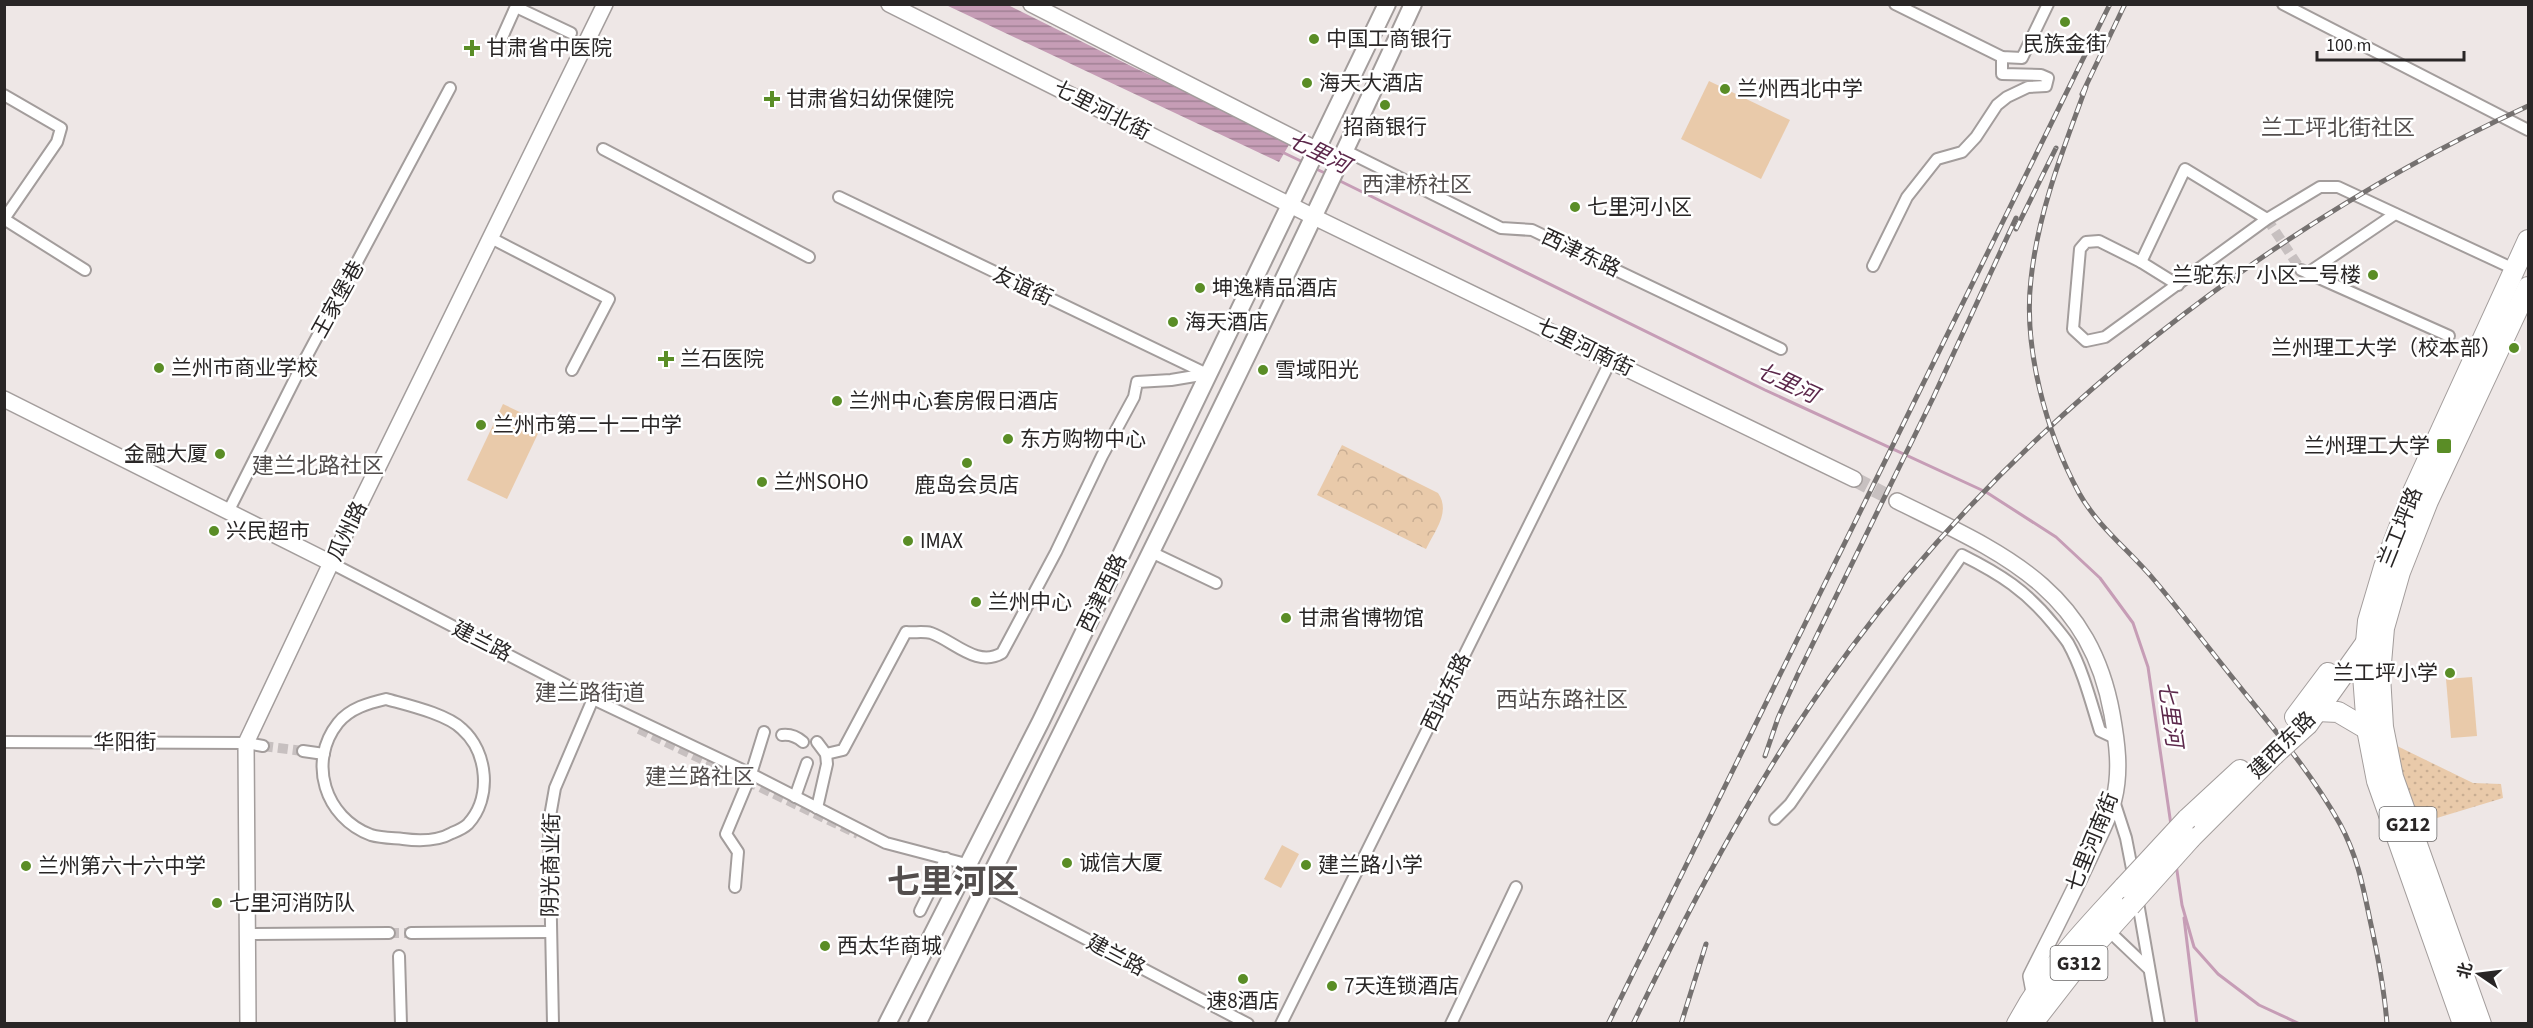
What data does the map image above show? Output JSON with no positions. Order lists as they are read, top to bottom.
{
  "streets": {
    "highway": [
      "兰工坪路",
      "建西东路",
      "G212",
      "G312"
    ],
    "main road": ["西津西路"],
    "street": [
      "七里河北街",
      "西津东路",
      "友谊街",
      "王家堡巷",
      "七里河南街",
      "瓜州路",
      "建兰路",
      "西站东路",
      "华阳街",
      "阴光商业街"
    ]
  },
  "crossings": [
    ["七里河北街", "七里河南街"],
    ["七里河北街", "西津西路"],
    ["西津东路", "西津西路"],
    ["友谊街", "西津西路"],
    ["王家堡巷", "建兰路"],
    ["七里河南街", "西津西路"],
    ["七里河南街", "西站东路"],
    ["七里河南街", "G312"],
    ["兰工坪路", "建西东路"],
    ["兰工坪路", "G212"],
    ["瓜州路", "建兰路"],
    ["瓜州路", "华阳街"],
    ["西津西路", "建兰路"],
    ["建兰路", "阴光商业街"],
    ["建西东路", "G212"],
    ["建西东路", "G312"]
  ],
  "districts": [
    "兰工坪北街社区",
    "西津桥社区",
    "建兰北路社区",
    "建兰路街道",
    "西站东路社区",
    "建兰路社区",
    "七里河区"
  ],
  "water": ["七里河"],
  "places": {
    "other": [
      "民族金街",
      "中国工商银行",
      "海天大酒店",
      "兰州西北中学",
      "招商银行",
      "七里河小区",
      "兰驼东厂小区二号楼",
      "坤逸精品酒店",
      "海天酒店",
      "兰州理工大学（校本部）",
      "兰州市商业学校",
      "雪域阳光",
      "兰州中心套房假日酒店",
      "兰州市第二十二中学",
      "东方购物中心",
      "金融大厦",
      "鹿岛会员店",
      "兰州SOHO",
      "兴民超市",
      "IMAX",
      "兰州中心",
      "甘肃省博物馆",
      "兰工坪小学",
      "诚信大厦",
      "建兰路小学",
      "兰州第六十六中学",
      "七里河消防队",
      "西太华商城",
      "速8酒店",
      "7天连锁酒店"
    ],
    "health": ["甘肃省中医院", "甘肃省妇幼保健院", "兰石医院"],
    "transit": ["兰州理工大学"]
  },
  "scale_bar": "100 m",
  "north": "left"
}
